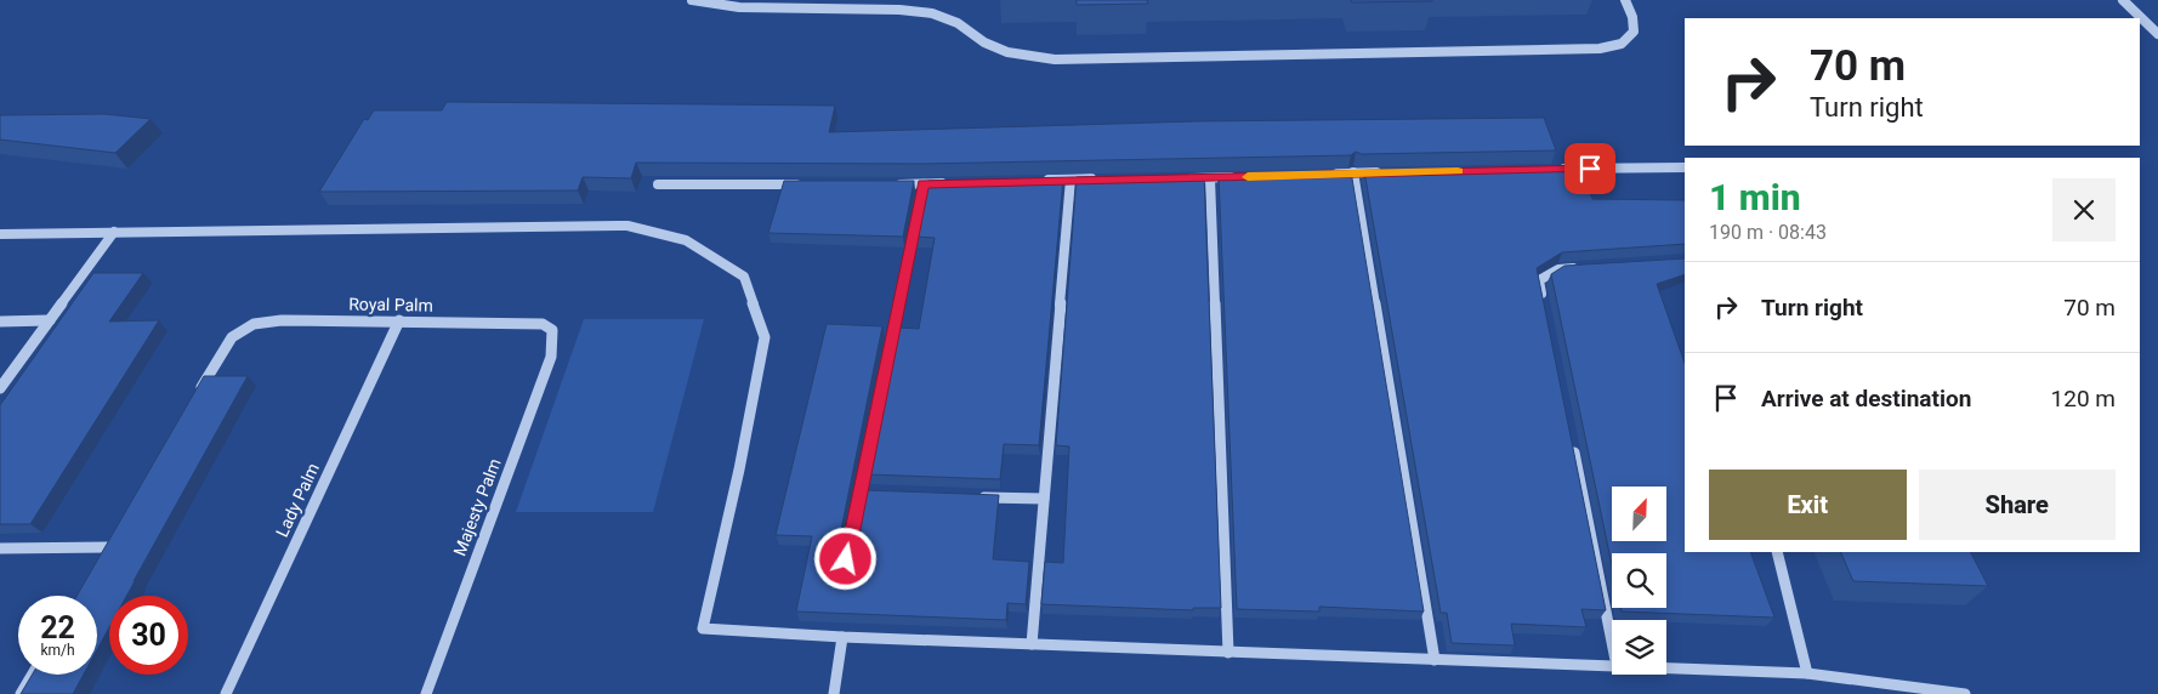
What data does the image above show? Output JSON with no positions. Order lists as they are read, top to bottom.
{
  "streets": {
    "street": ["Royal Palm", "Lady Palm", "Majesty Palm"]
  },
  "crossings": [
    ["Royal Palm", "Lady Palm"],
    ["Royal Palm", "Majesty Palm"]
  ],
  "north": "top right",
  "page": {
    "turn": ["70 m", "Turn right"],
    "heading": ["1 min", "190 m · 08:43"],
    "list": [
      {
        "name": "Turn right",
        "value": "70 m"
      },
      {
        "name": "Arrive at destination",
        "value": "120 m"
      }
    ],
    "buttons": ["Exit", "Share"],
    "speed": "22 km/h",
    "limit": "30"
  }
}
